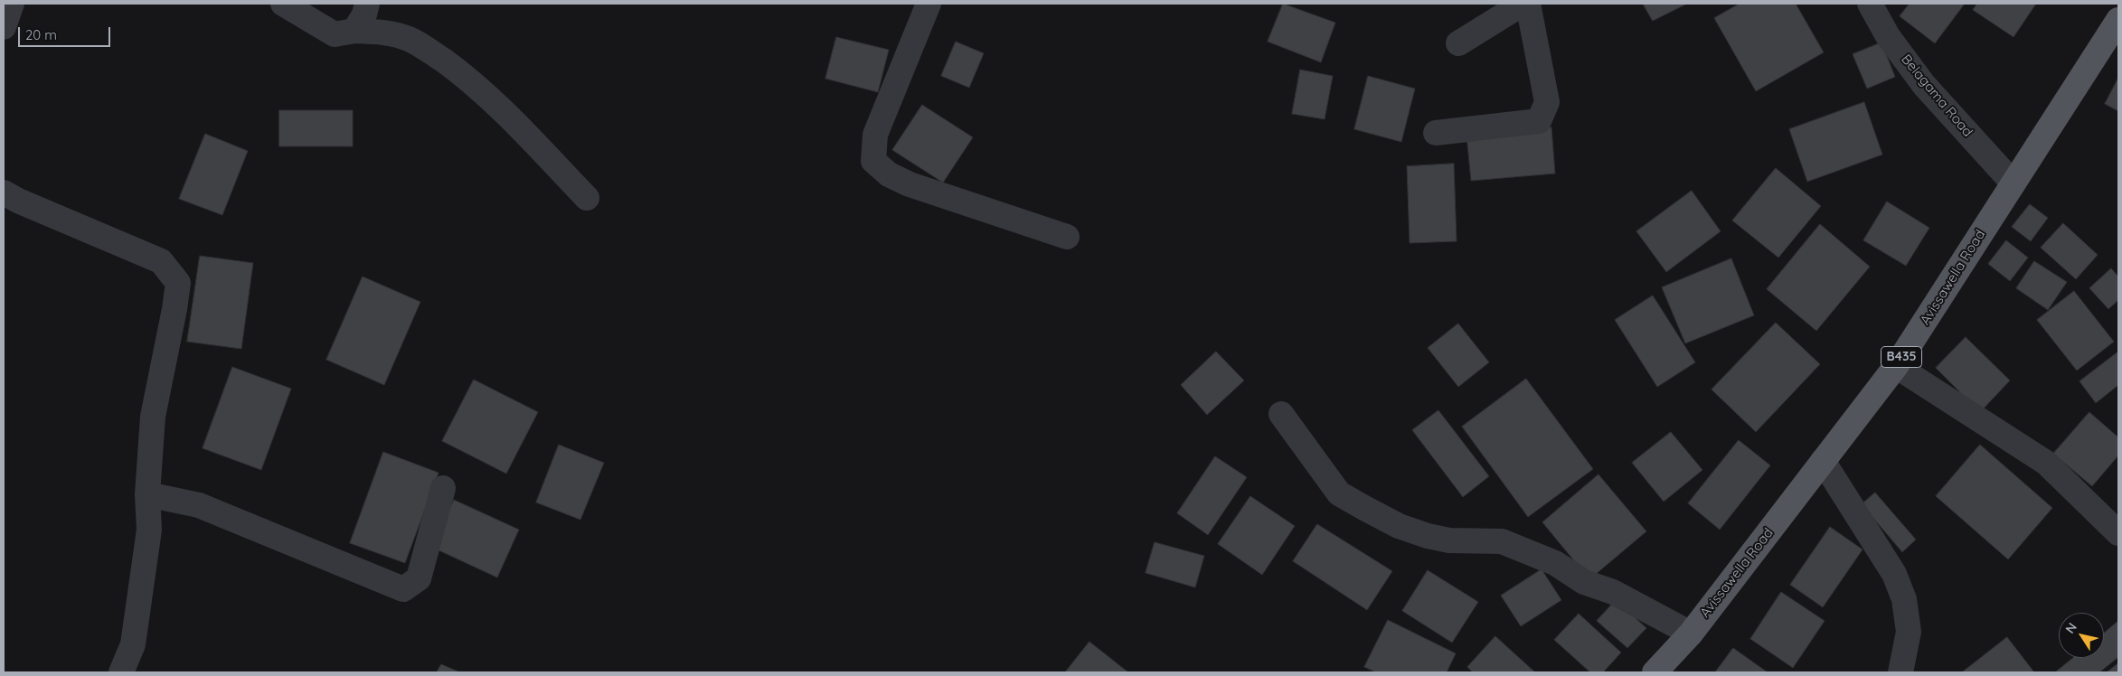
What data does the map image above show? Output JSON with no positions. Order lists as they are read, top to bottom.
{
  "streets": {
    "main road": ["Avissawella Road", "B435"],
    "street": ["Belagama Road"]
  },
  "crossings": [
    ["Belagama Road", "Avissawella Road"]
  ],
  "scale_bar": "20 m",
  "north": "top left"
}
